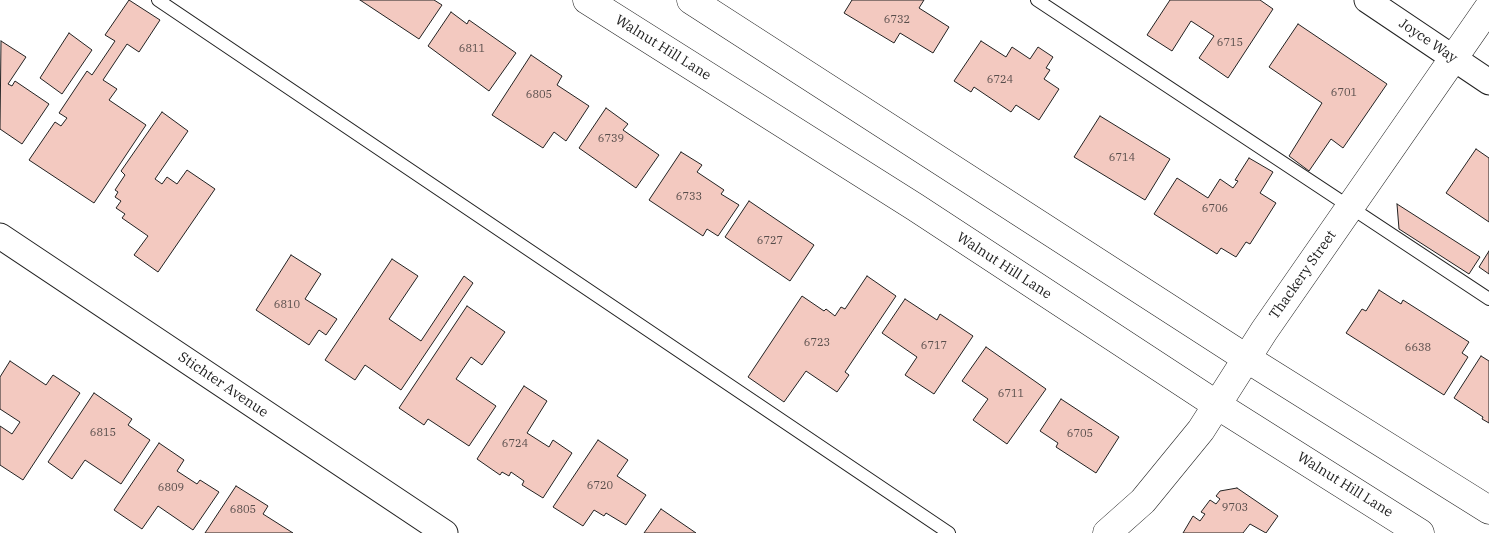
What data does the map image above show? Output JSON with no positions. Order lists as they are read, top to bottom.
{
  "streets": {
    "main road": ["Walnut Hill Lane", "Thackery Street"],
    "street": ["Joyce Way", "Stichter Avenue"]
  },
  "crossings": [
    ["Joyce Way", "Thackery Street"],
    ["Walnut Hill Lane", "Thackery Street"]
  ],
  "house_numbers": [
    "6732",
    "6715",
    "6811",
    "6724",
    "6701",
    "6805",
    "6739",
    "6714",
    "6733",
    "6706",
    "6727",
    "6810",
    "6723",
    "6717",
    "6638",
    "6711",
    "6815",
    "6705",
    "6724",
    "6720",
    "6809",
    "9703",
    "6805"
  ]
}
